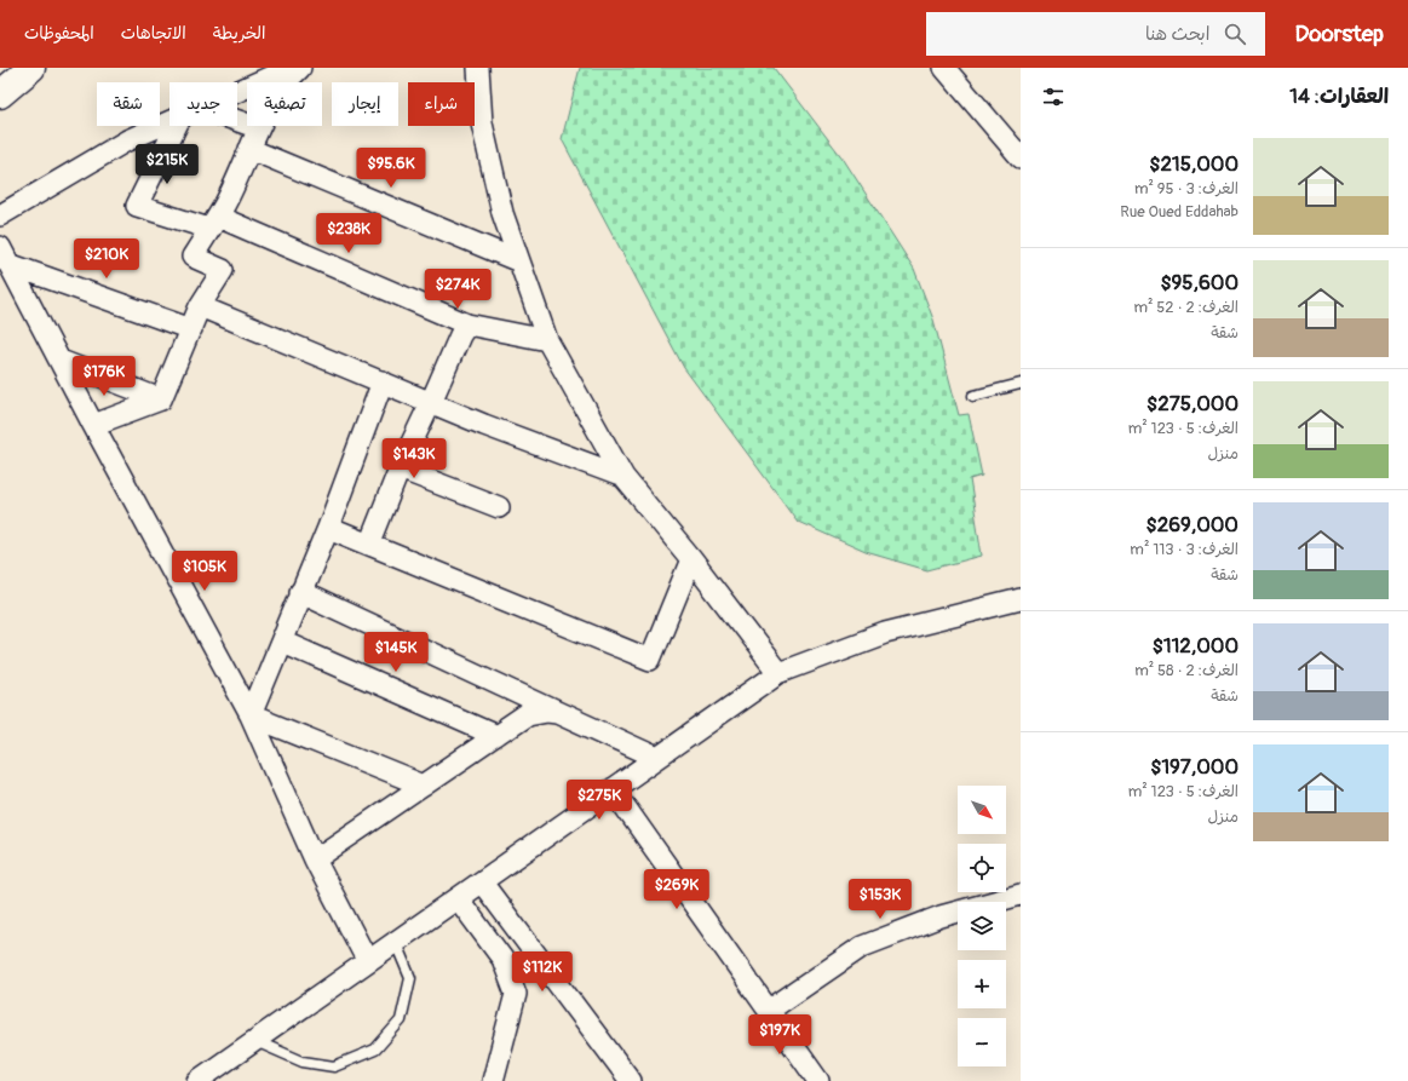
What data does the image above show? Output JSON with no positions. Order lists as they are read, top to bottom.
{
  "north": "bottom right",
  "page": {
    "header": "Doorstep",
    "search": "ابحث هنا",
    "nav": ["الخريطة", "الاتجاهات", "المحفوظات"],
    "heading": "العقارات: 14",
    "chip": [
      "شراء",
      "إيجار",
      "تصفية",
      "جديد",
      "شقة"
    ],
    "list": [
      {
        "name": "$215,000",
        "note": "الغرف: 3 · 95 m² · Rue Oued Eddahab"
      },
      {
        "name": "$95,600",
        "note": "الغرف: 2 · 52 m² · شقة"
      },
      {
        "name": "$275,000",
        "note": "الغرف: 5 · 123 m² · منزل"
      },
      {
        "name": "$269,000",
        "note": "الغرف: 3 · 113 m² · شقة"
      },
      {
        "name": "$112,000",
        "note": "الغرف: 2 · 58 m² · شقة"
      },
      {
        "name": "$197,000",
        "note": "الغرف: 5 · 123 m² · منزل"
      }
    ],
    "price": [
      "$215K",
      "$95.6K",
      "$238K",
      "$210K",
      "$274K",
      "$176K",
      "$143K",
      "$105K",
      "$145K",
      "$275K",
      "$269K",
      "$153K",
      "$112K",
      "$197K"
    ],
    "map_buttons": ["+", "−"]
  }
}
